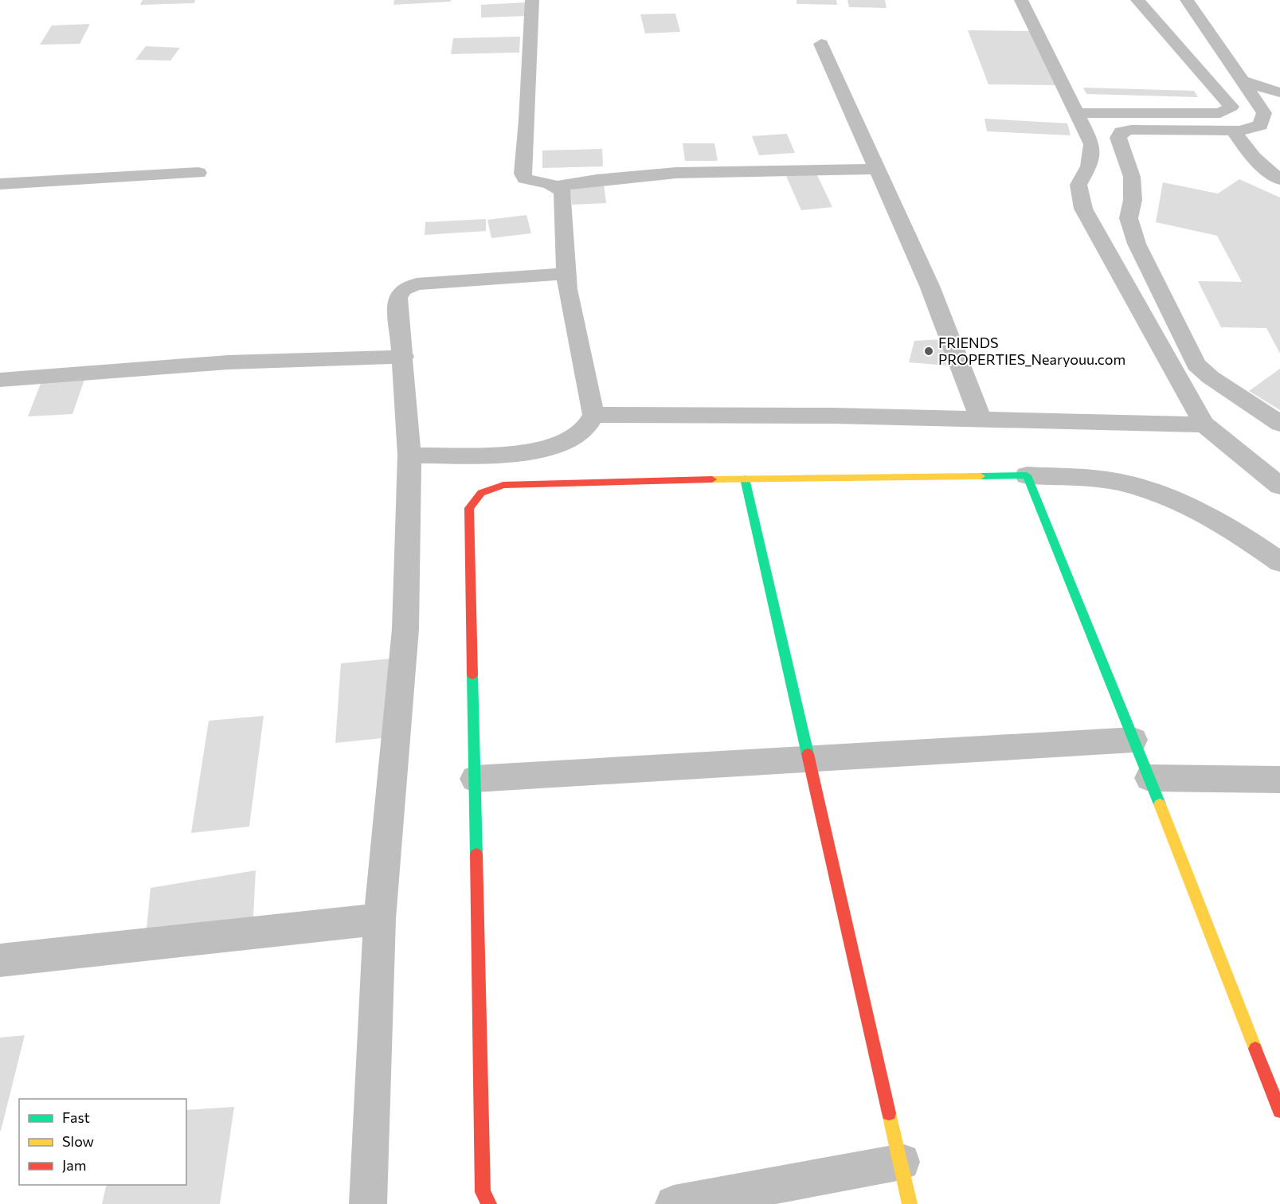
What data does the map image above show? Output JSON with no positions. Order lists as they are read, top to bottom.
{
  "places": ["FRIENDS PROPERTIES_Nearyouu.com"],
  "legend": ["Fast", "Slow", "Jam"]
}
